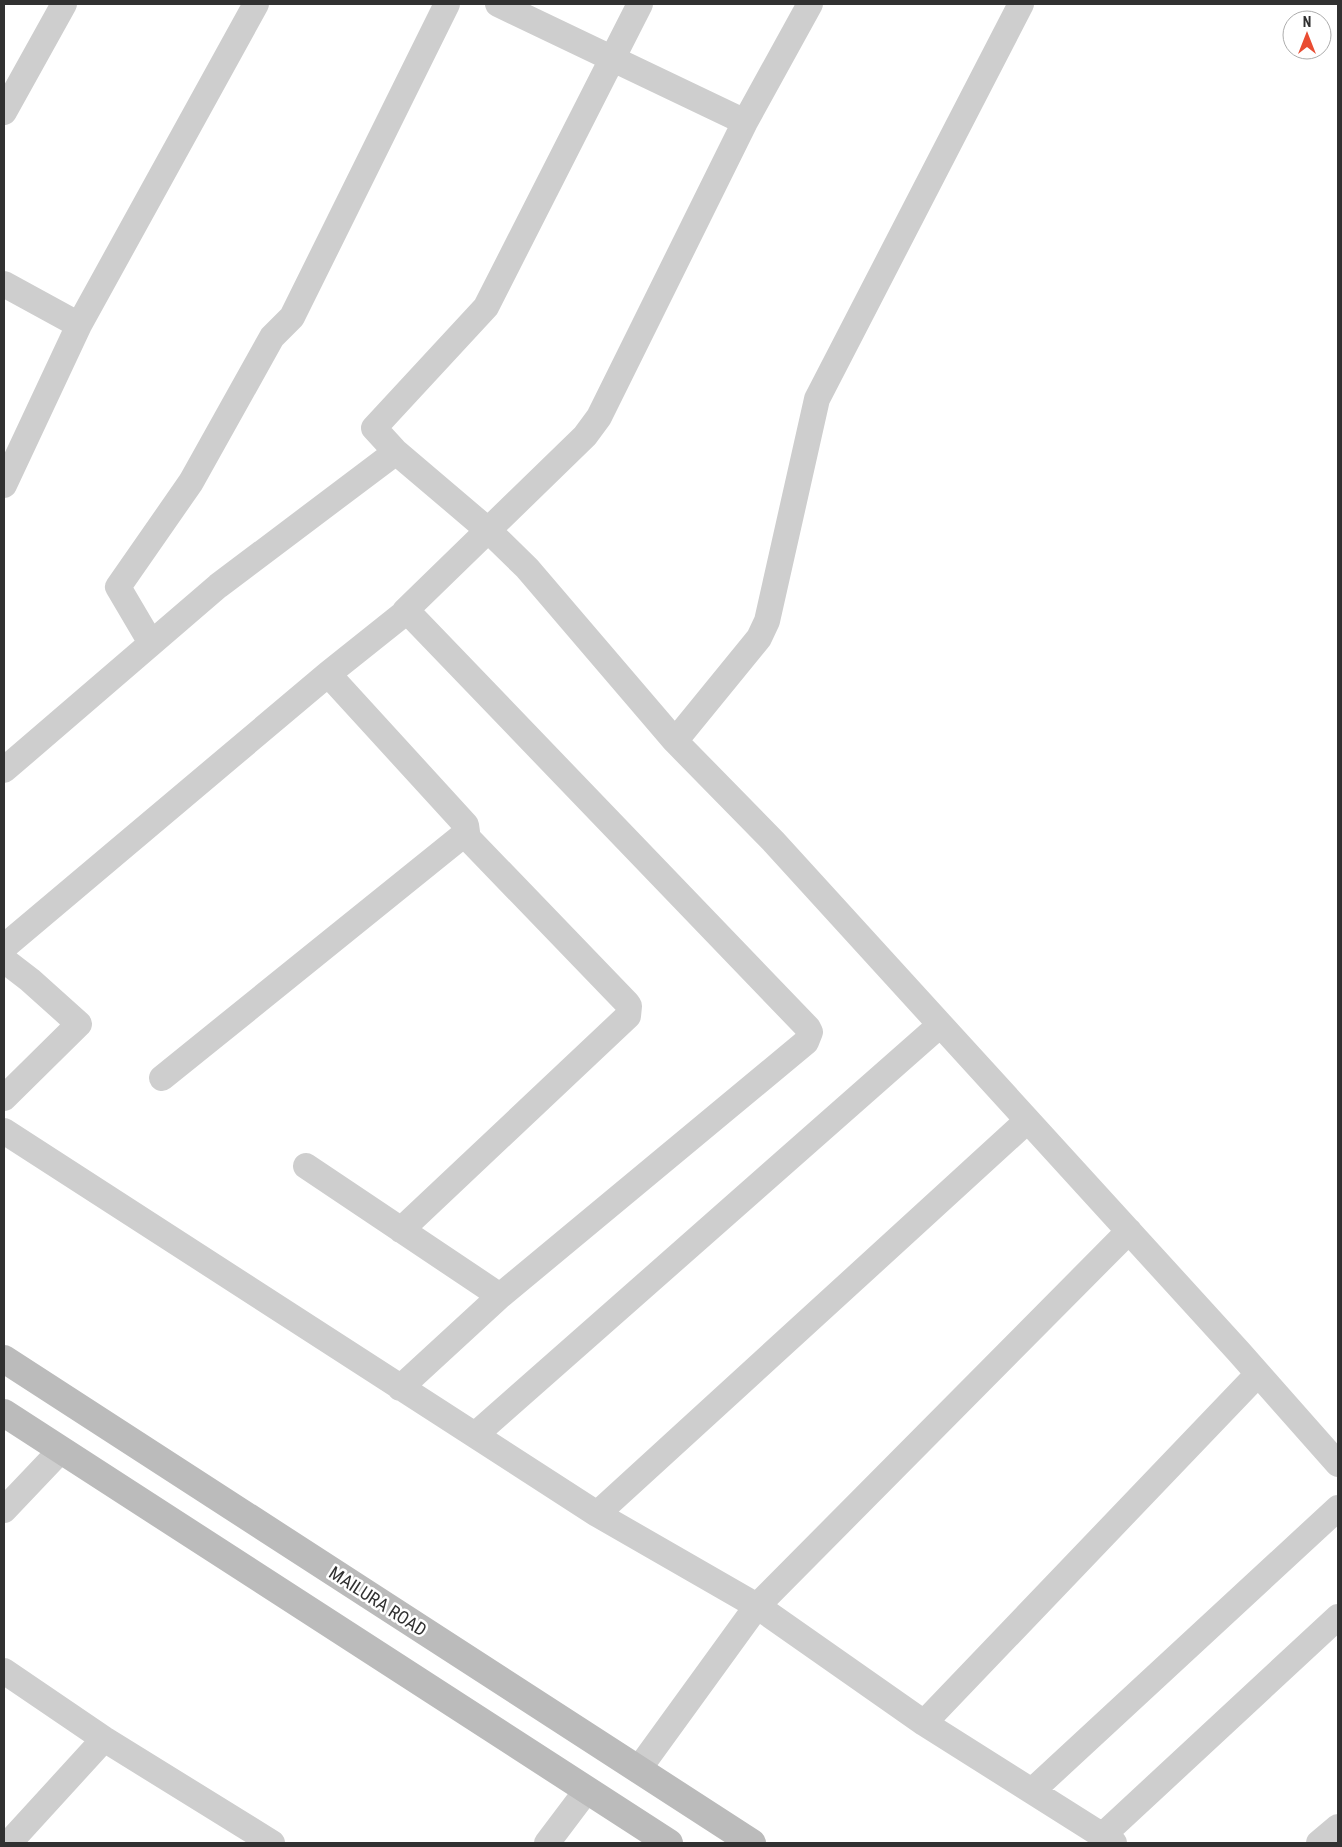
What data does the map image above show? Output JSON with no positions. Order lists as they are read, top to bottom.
{
  "streets": {
    "street": ["MAILURA ROAD"]
  },
  "north": "top"
}
